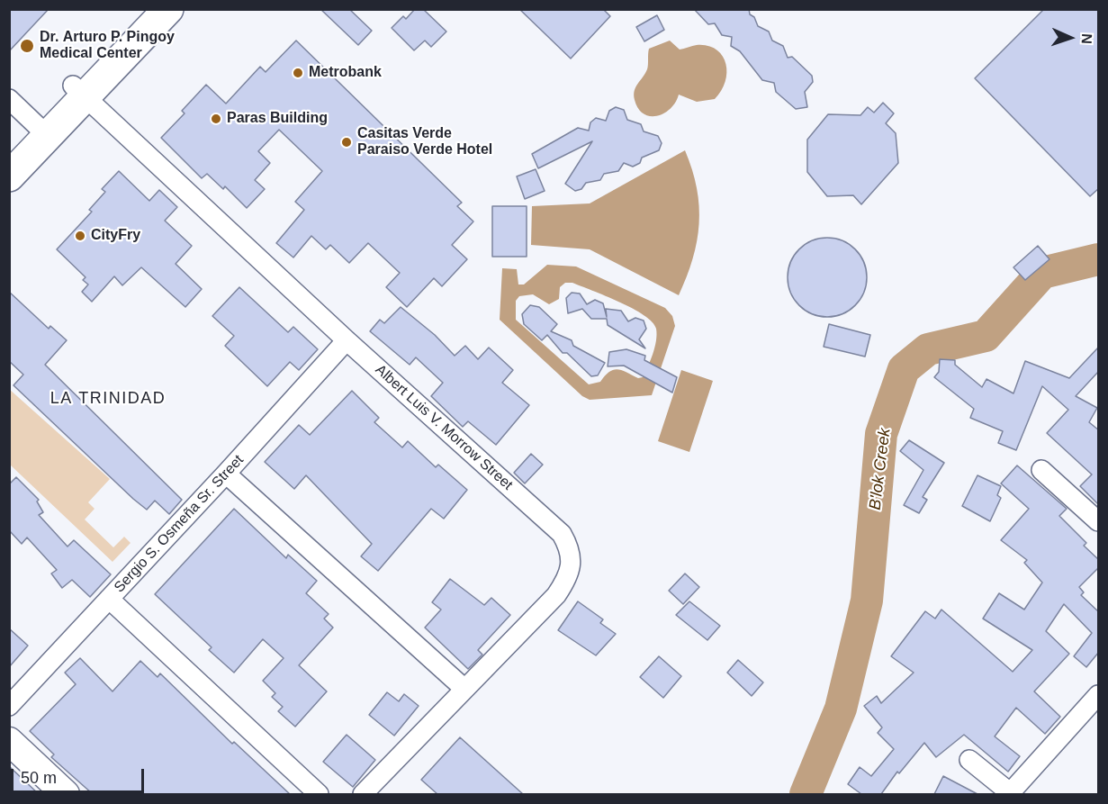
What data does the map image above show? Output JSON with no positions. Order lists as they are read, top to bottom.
{
  "streets": {
    "street": ["Albert Luis V. Morrow Street", "Sergio S. Osmeña Sr. Street"]
  },
  "crossings": [
    ["Albert Luis V. Morrow Street", "Sergio S. Osmeña Sr. Street"]
  ],
  "districts": ["LA TRINIDAD"],
  "water": ["B'lok Creek"],
  "places": [
    "Dr. Arturo P. Pingoy Medical Center",
    "Metrobank",
    "Paras Building",
    "Casitas Verde Paraiso Verde Hotel",
    "CityFry"
  ],
  "scale_bar": "50 m",
  "north": "right"
}
